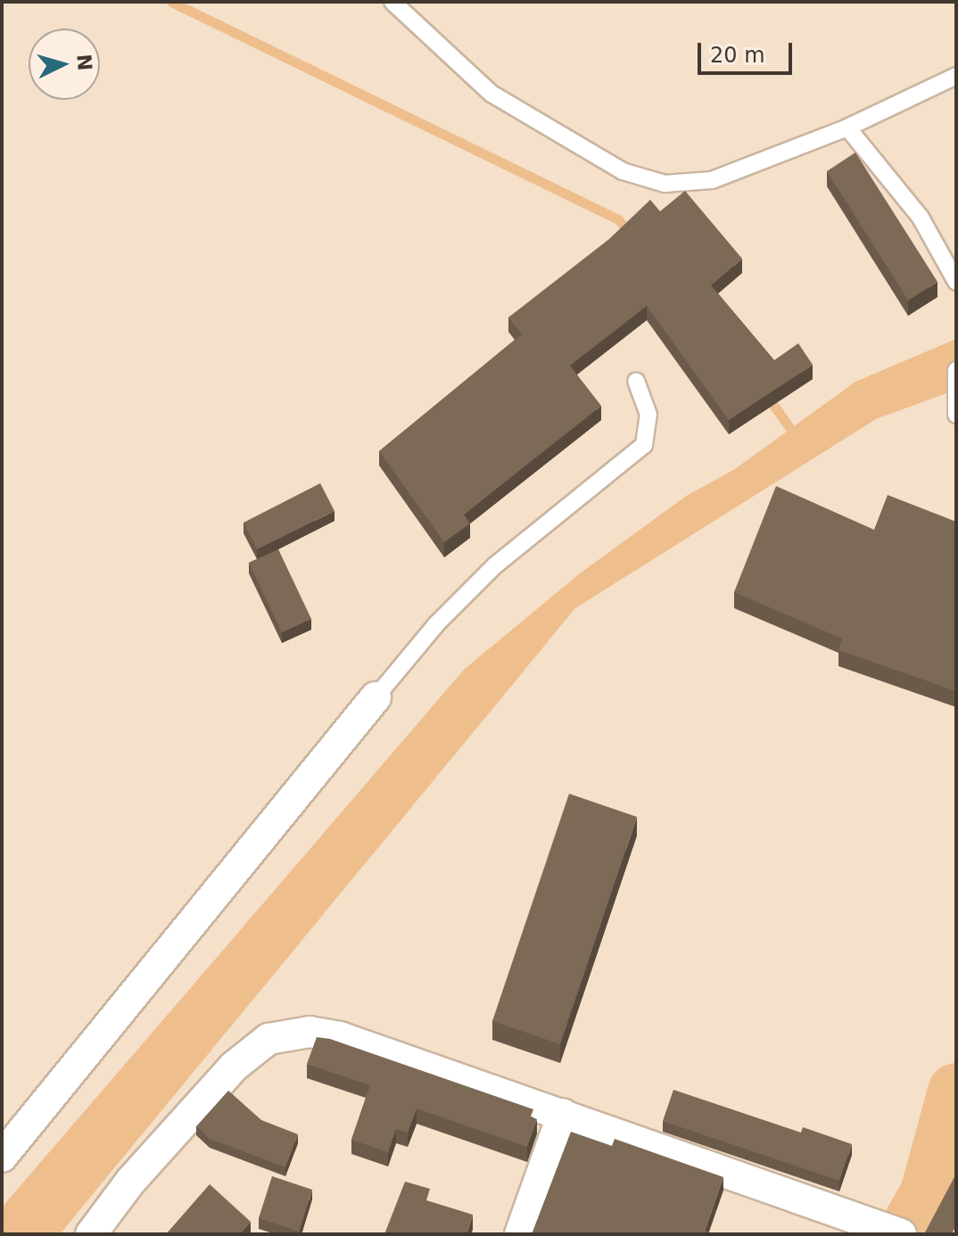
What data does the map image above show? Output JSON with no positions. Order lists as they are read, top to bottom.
{
  "scale_bar": "20 m",
  "north": "right"
}
